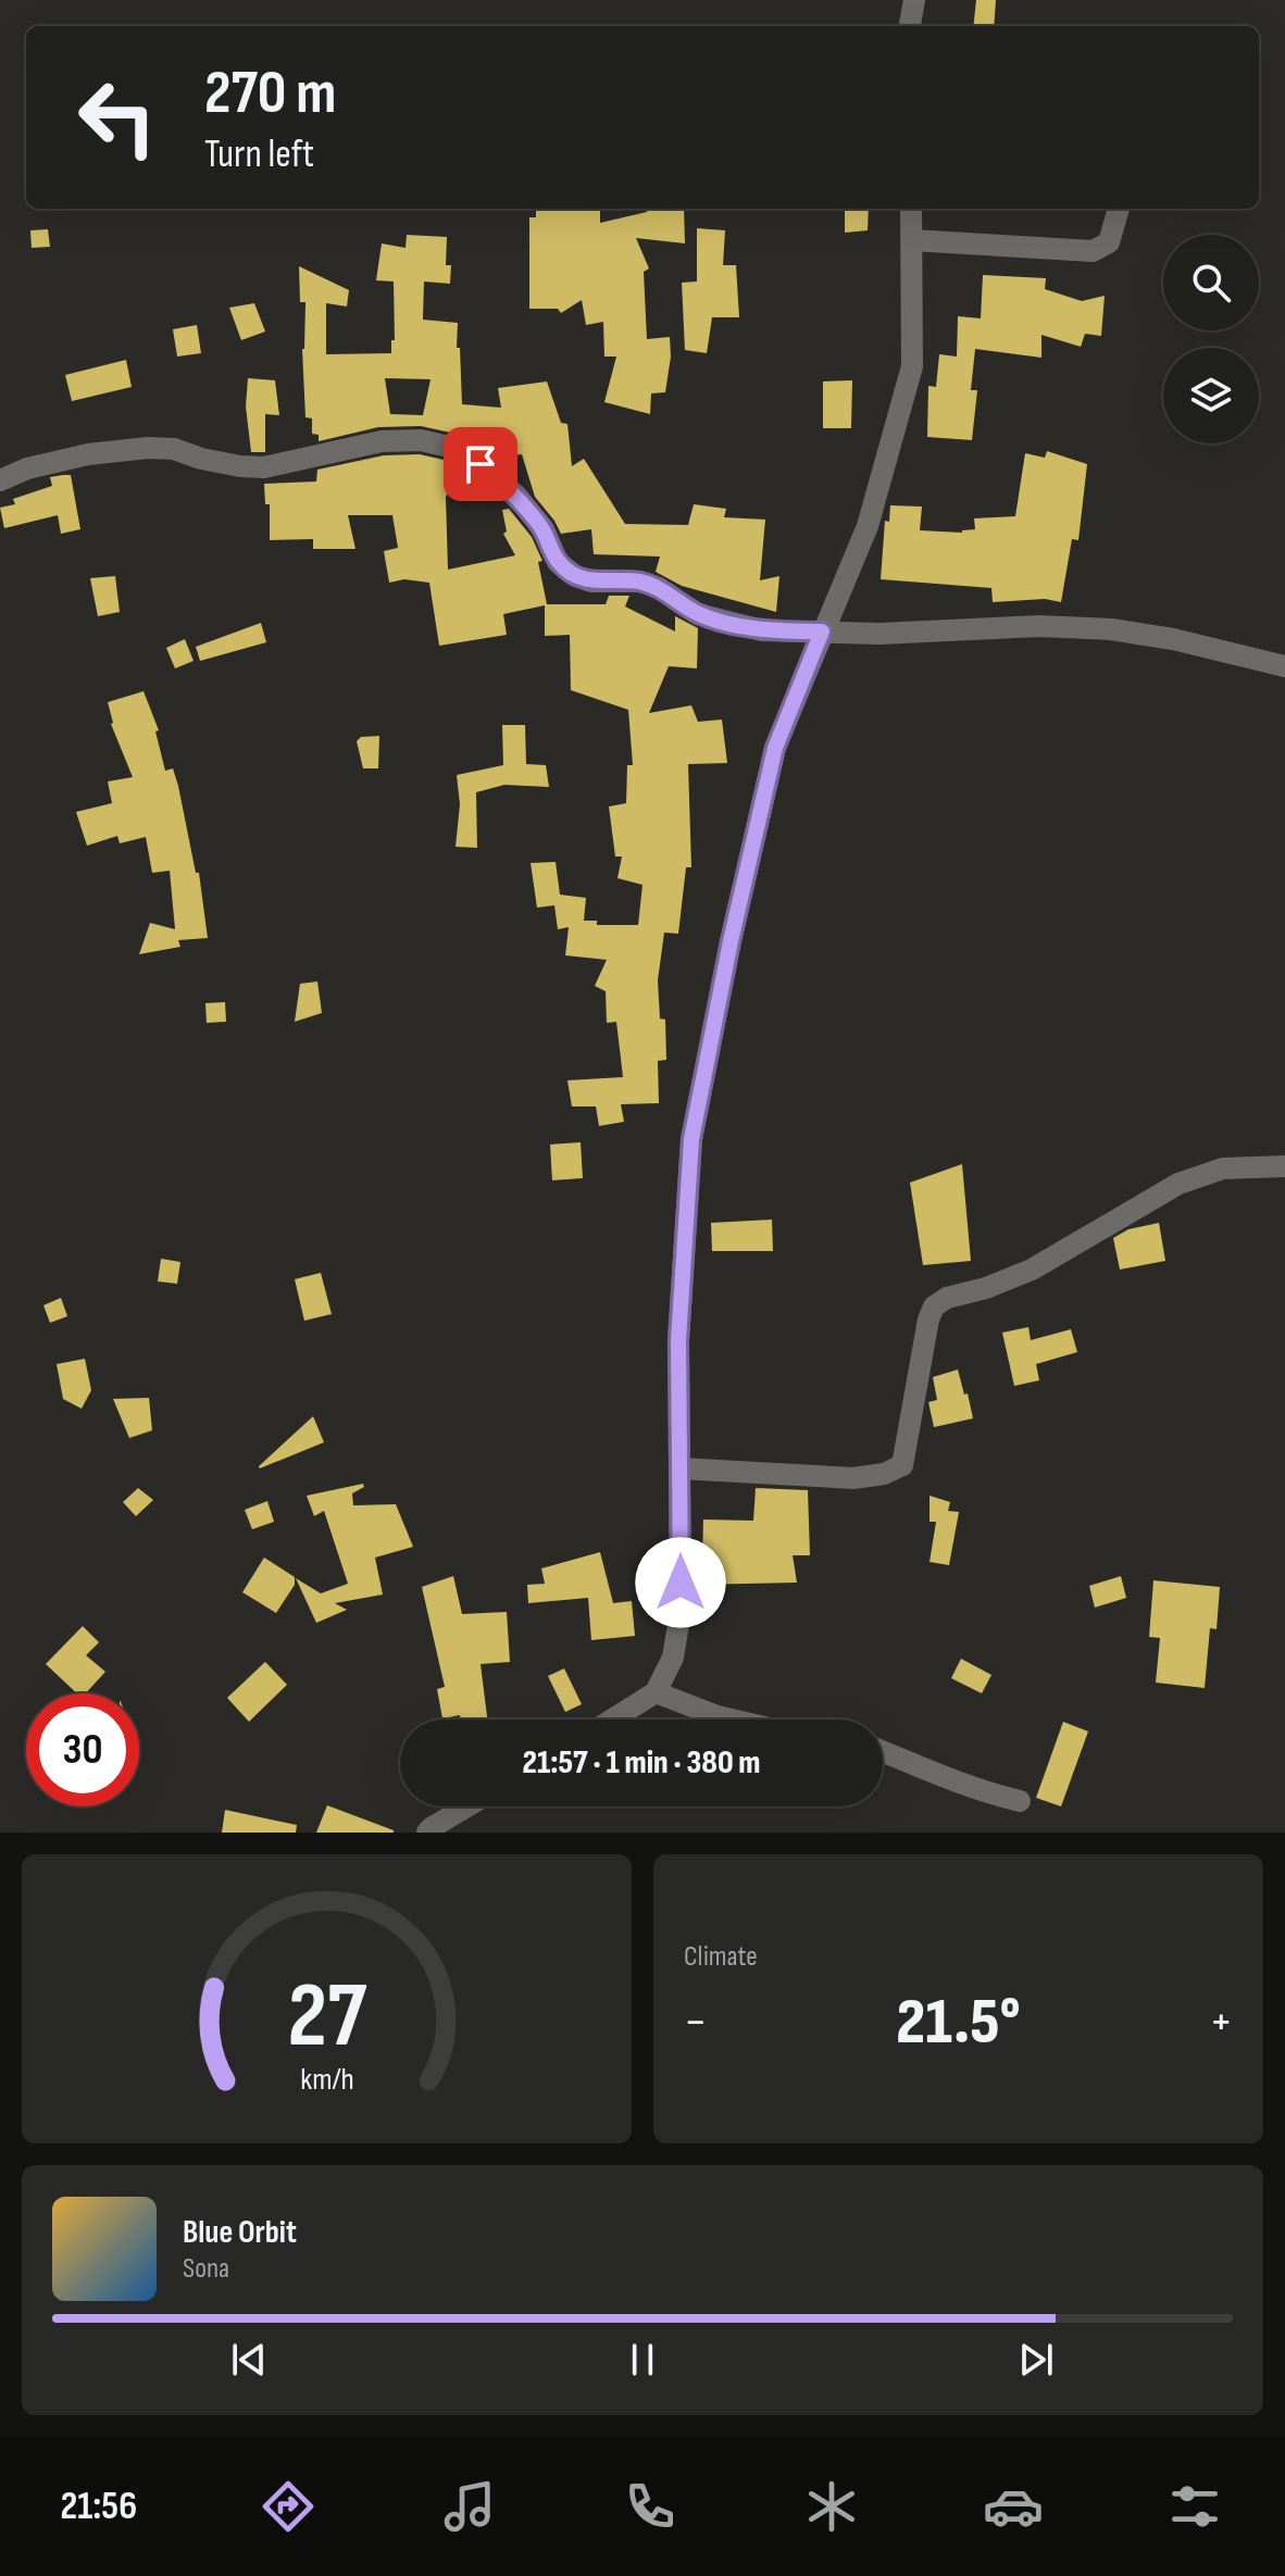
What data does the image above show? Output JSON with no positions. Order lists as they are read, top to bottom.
{
  "page": {
    "turn": ["270 m", "Turn left"],
    "limit": "30",
    "trip": "21:57 · 1 min · 380 m",
    "tile": "Climate",
    "heat": ["−", "21.5°", "+"],
    "song": ["Blue Orbit", "Sona"],
    "tabs": "21:56",
    "gauge": ["27", "km/h"]
  }
}
